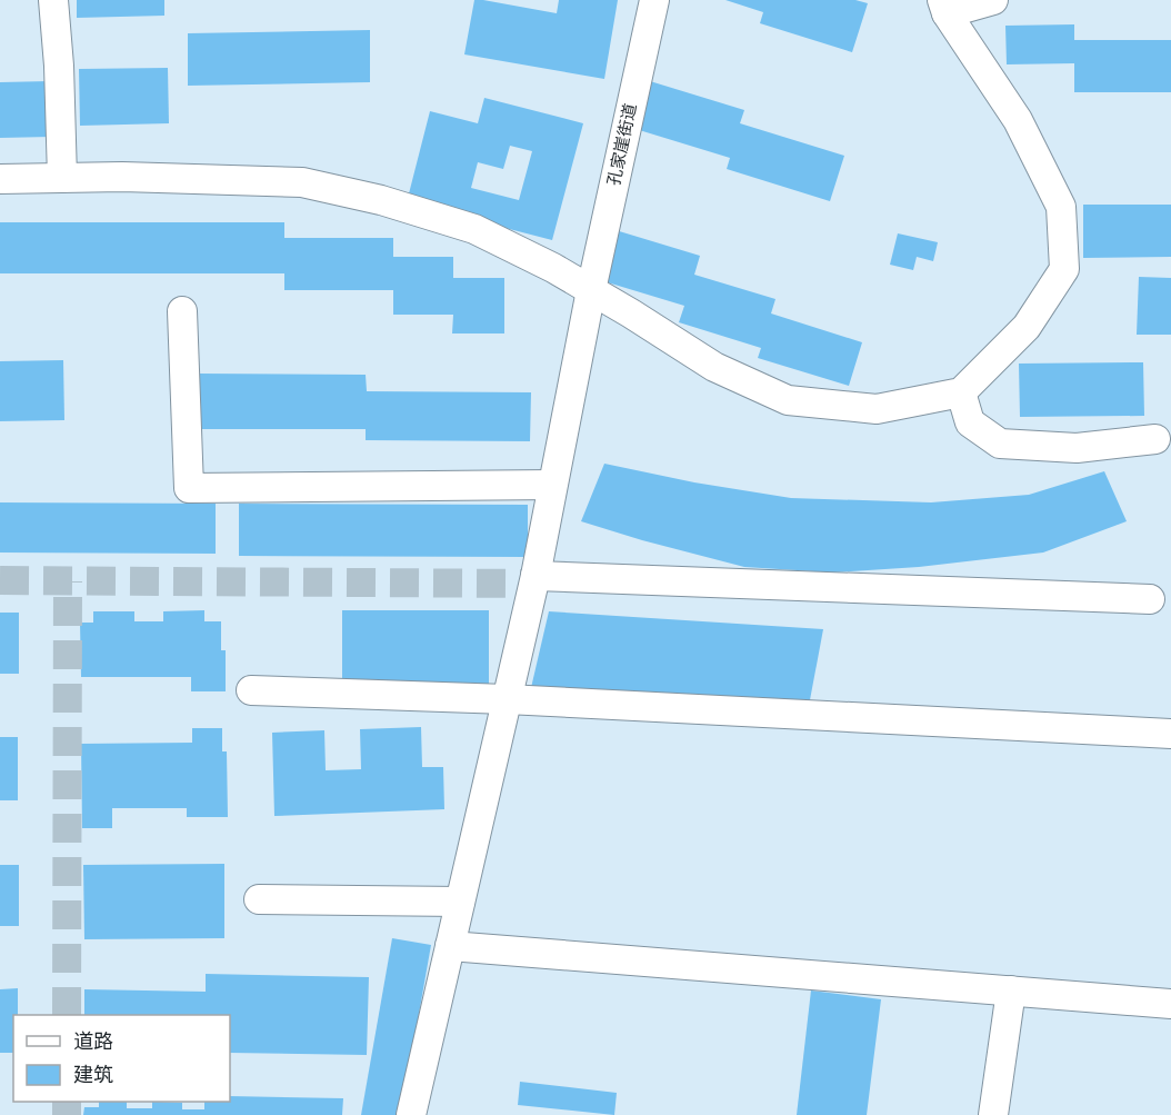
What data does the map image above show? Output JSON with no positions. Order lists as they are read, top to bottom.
{
  "streets": {
    "street": ["孔家崖街道"]
  },
  "legend": ["道路", "建筑"]
}
